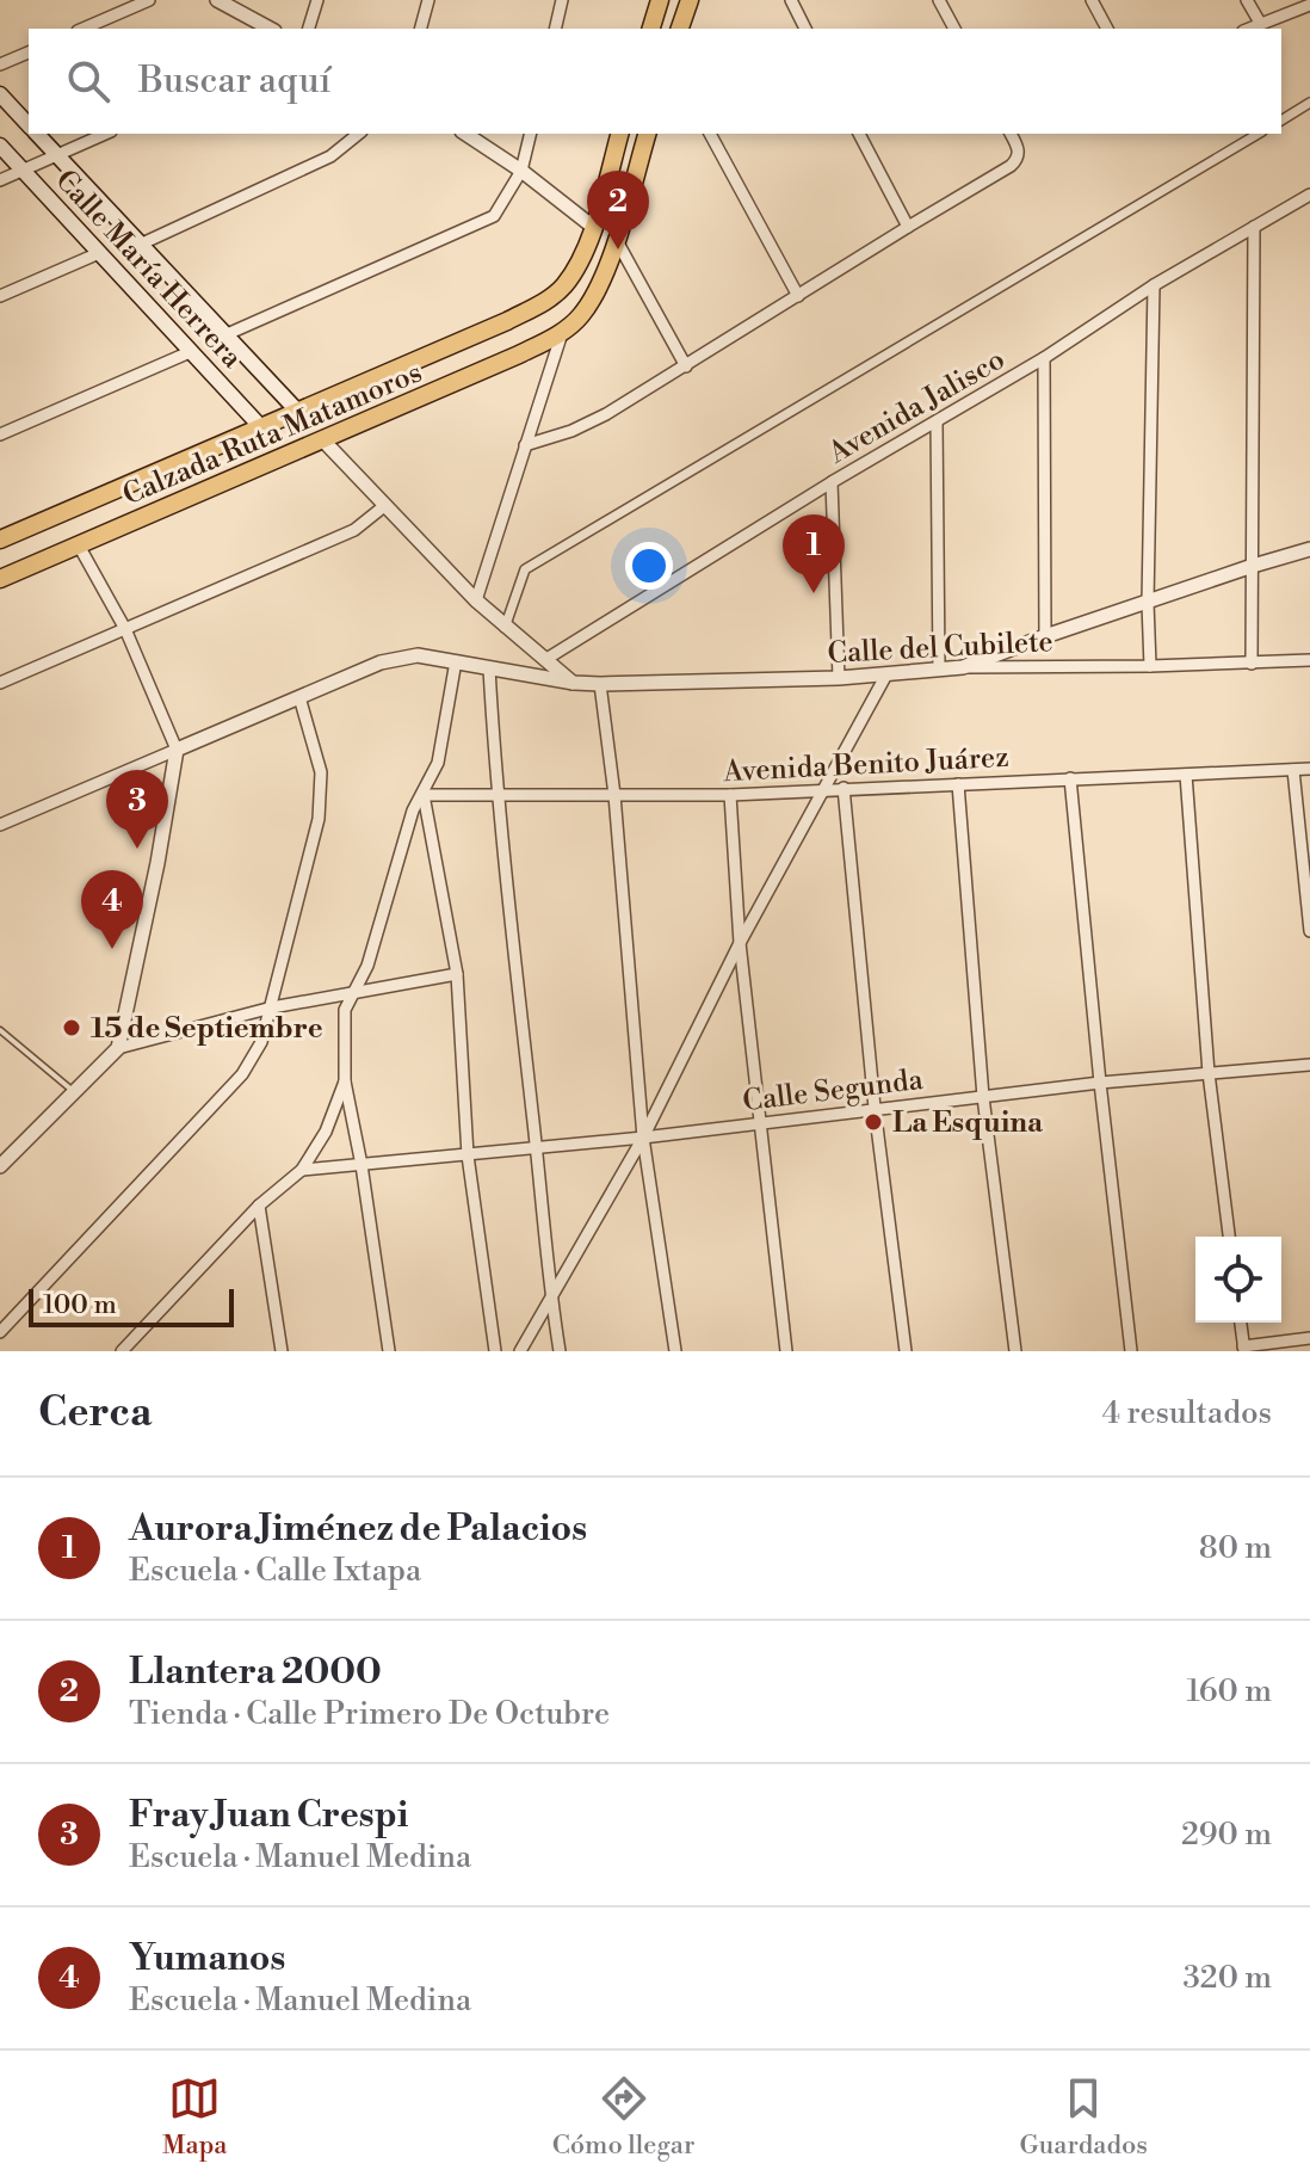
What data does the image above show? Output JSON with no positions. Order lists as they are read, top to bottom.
{
  "streets": {
    "main road": ["Calle María Herrera", "Calzada Ruta Matamoros"],
    "street": [
      "Avenida Jalisco",
      "Calle del Cubilete",
      "Avenida Benito Juárez",
      "Calle Segunda"
    ]
  },
  "crossings": [
    ["Calle María Herrera", "Calzada Ruta Matamoros"]
  ],
  "places": ["15 de Septiembre", "La Esquina"],
  "scale_bar": "100 m",
  "page": {
    "search": "Buscar aquí",
    "pins": [
      "2",
      "1",
      "3",
      "4"
    ],
    "scale": "100 m",
    "heading": ["Cerca", "4 resultados"],
    "list": [
      {
        "mark": "1",
        "name": "Aurora Jiménez de Palacios",
        "note": "Escuela · Calle Ixtapa",
        "value": "80 m"
      },
      {
        "mark": "2",
        "name": "Llantera 2000",
        "note": "Tienda · Calle Primero De Octubre",
        "value": "160 m"
      },
      {
        "mark": "3",
        "name": "Fray Juan Crespi",
        "note": "Escuela · Manuel Medina",
        "value": "290 m"
      },
      {
        "mark": "4",
        "name": "Yumanos",
        "note": "Escuela · Manuel Medina",
        "value": "320 m"
      }
    ],
    "nav": ["Mapa", "Cómo llegar", "Guardados"]
  }
}
